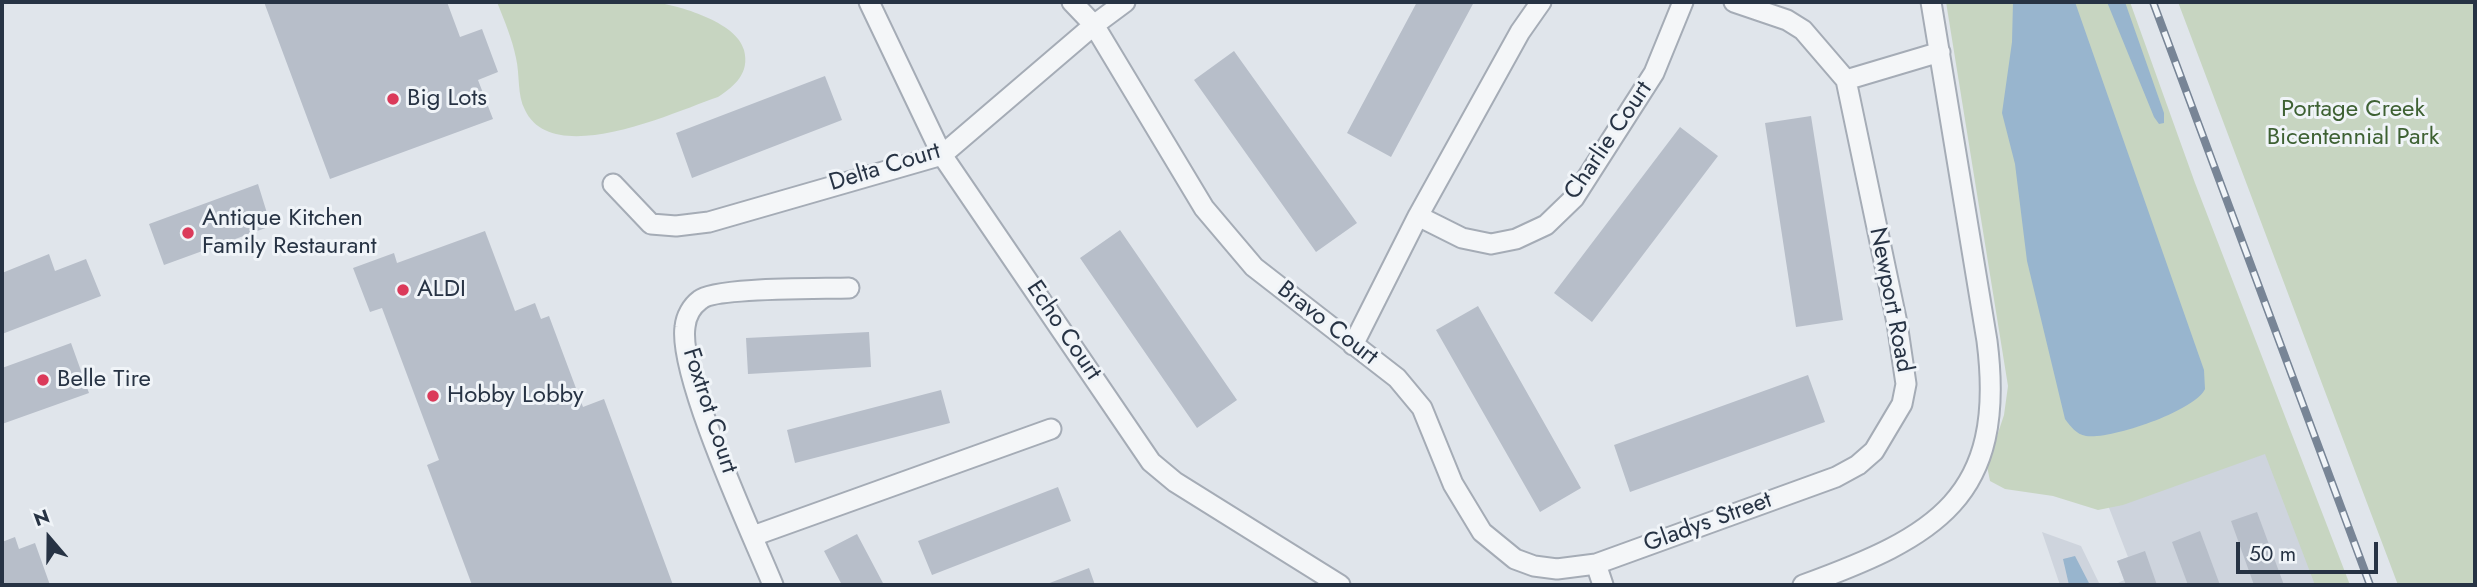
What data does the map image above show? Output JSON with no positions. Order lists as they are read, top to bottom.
{
  "streets": {
    "street": [
      "Charlie Court",
      "Delta Court",
      "Newport Road",
      "Bravo Court",
      "Echo Court",
      "Foxtrot Court",
      "Gladys Street"
    ]
  },
  "crossings": [
    ["Delta Court", "Bravo Court"],
    ["Delta Court", "Echo Court"],
    ["Newport Road", "Gladys Street"],
    ["Bravo Court", "Gladys Street"]
  ],
  "parks": ["Portage Creek Bicentennial Park"],
  "places": [
    "Big Lots",
    "Antique Kitchen Family Restaurant",
    "ALDI",
    "Belle Tire",
    "Hobby Lobby"
  ],
  "scale_bar": "50 m",
  "north": "top"
}
